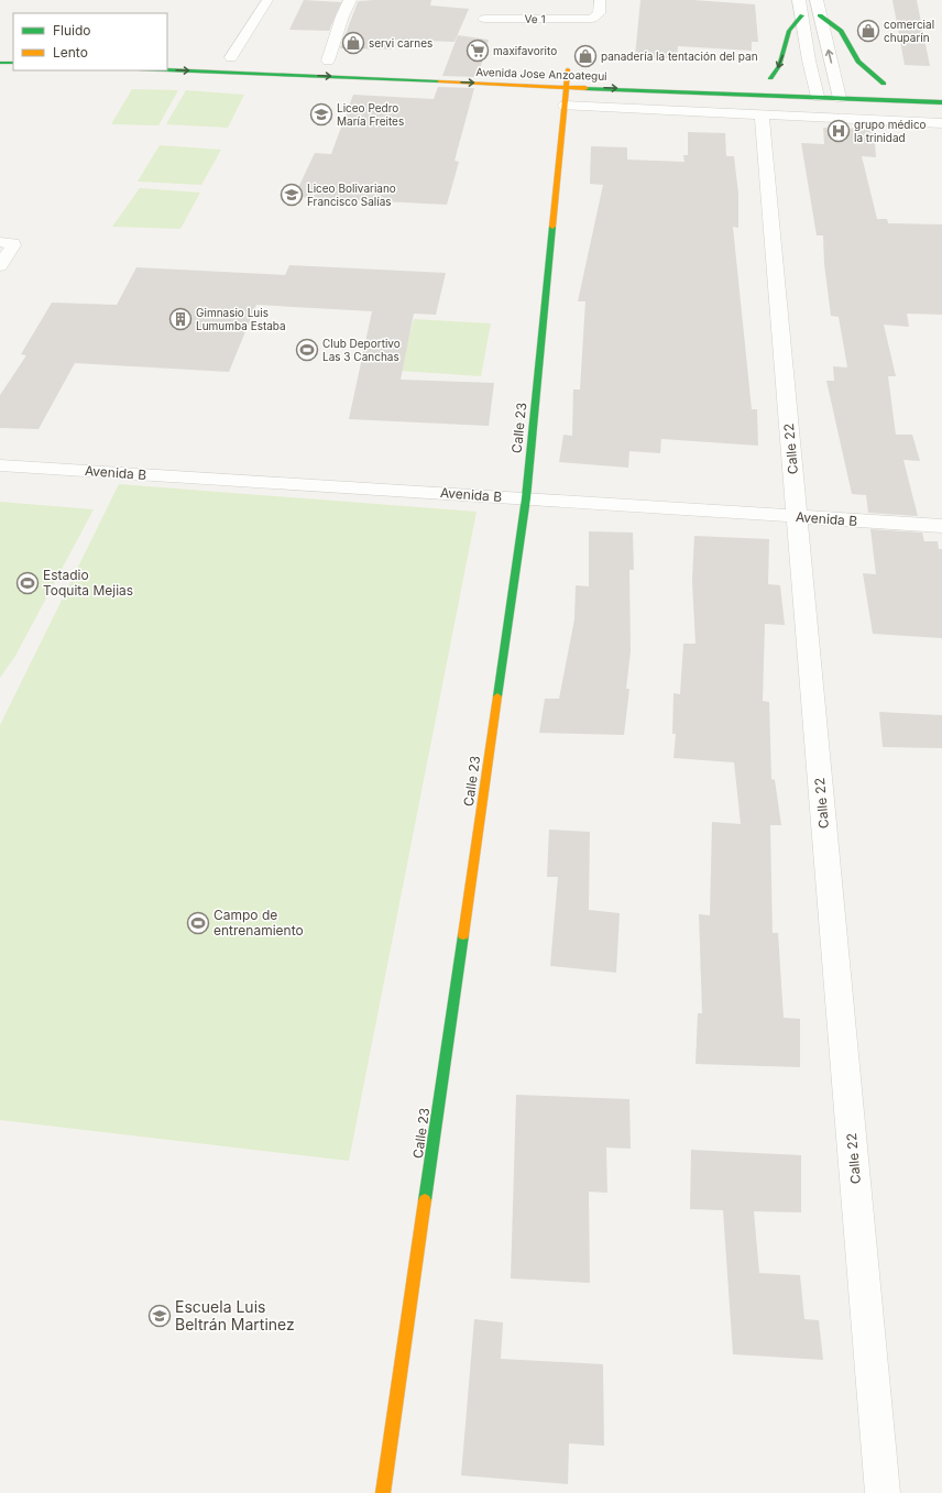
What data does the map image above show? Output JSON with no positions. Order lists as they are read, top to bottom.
{
  "streets": {
    "street": [
      "Ve 1",
      "Avenida Jose Anzoategui",
      "Calle 23",
      "Calle 22",
      "Avenida B"
    ]
  },
  "crossings": [
    ["Avenida Jose Anzoategui", "Calle 23"],
    ["Calle 23", "Avenida B"],
    ["Calle 22", "Avenida B"]
  ],
  "places": {
    "shop": ["comercial chuparín", "servi carnes", "panadería la tentación del pan"],
    "supermarket": ["maxifavorito"],
    "school or university": ["Liceo Pedro María Freites", "Liceo Bolivariano Francisco Salías", "Escuela Luis Beltrán Martinez"],
    "hospital": ["grupo médico la trinidad"],
    "building": ["Gimnasio Luis Lumumba Estaba"],
    "sports": ["Club Deportivo Las 3 Canchas", "Estadio Toquita Mejias", "Campo de entrenamiento"]
  },
  "legend": ["Fluido", "Lento"]
}
